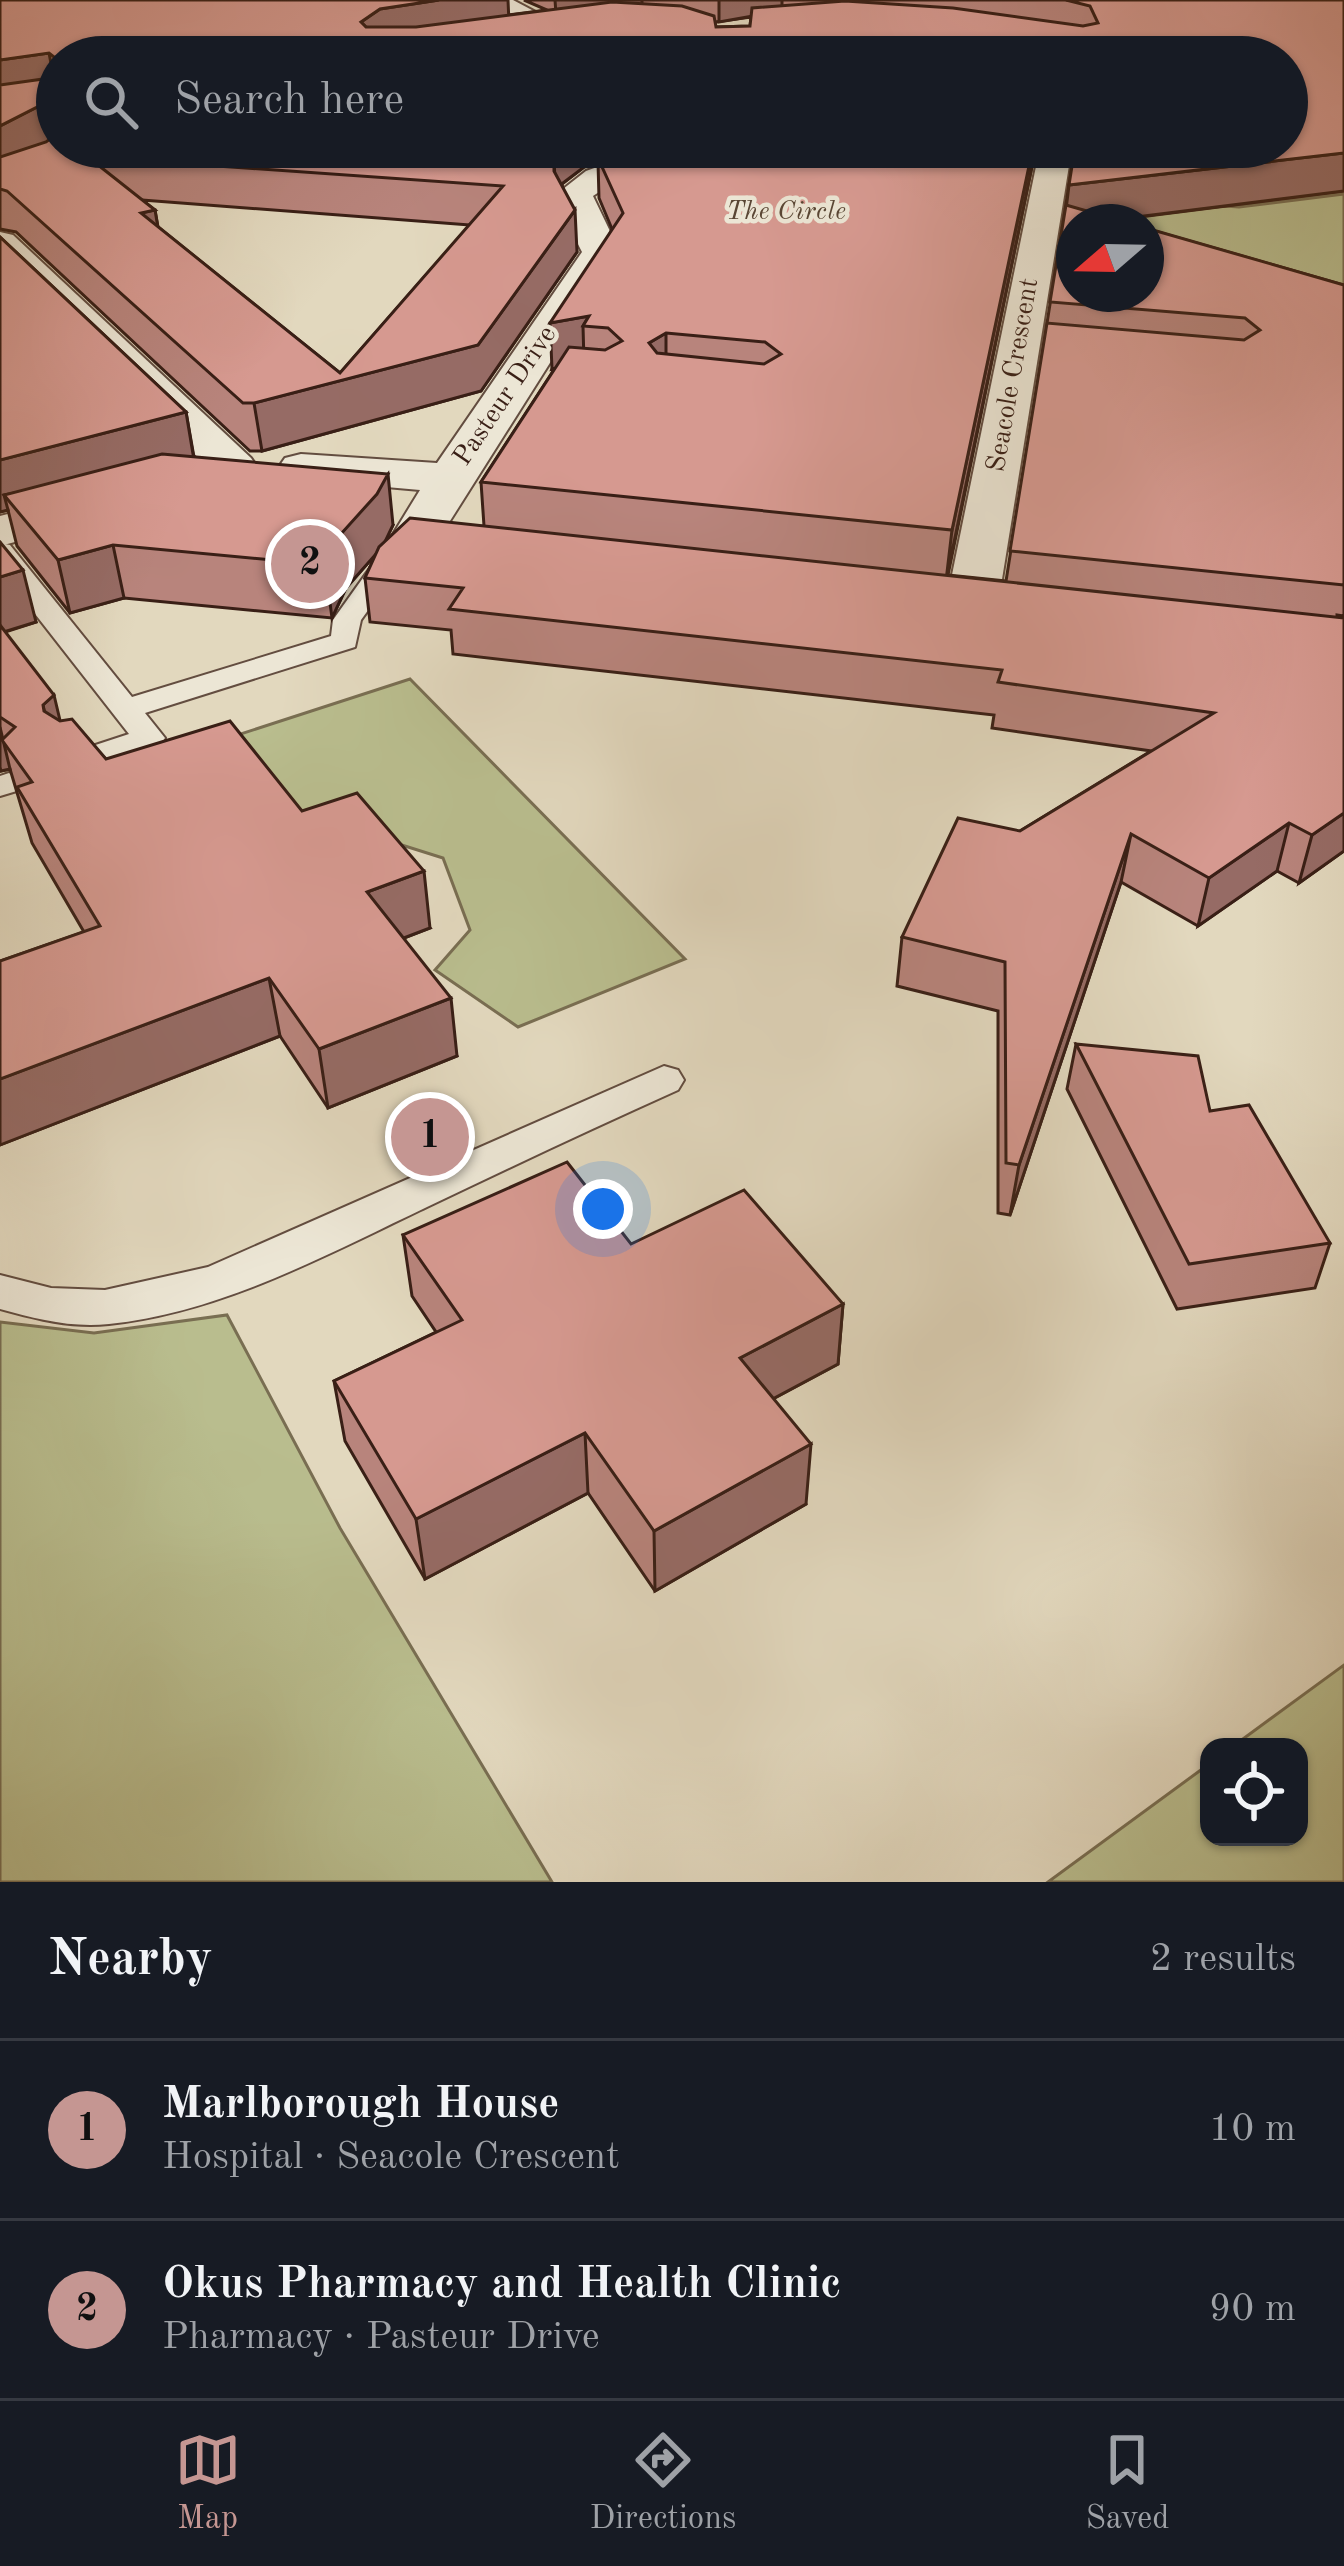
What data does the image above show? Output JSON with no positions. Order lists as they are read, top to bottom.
{
  "streets": {
    "street": ["Seacole Crescent", "Pasteur Drive"]
  },
  "parks": ["The Circle"],
  "north": "left",
  "page": {
    "search": "Search here",
    "pins": ["2", "1"],
    "heading": ["Nearby", "2 results"],
    "list": [
      {
        "mark": "1",
        "name": "Marlborough House",
        "note": "Hospital · Seacole Crescent",
        "value": "10 m"
      },
      {
        "mark": "2",
        "name": "Okus Pharmacy and Health Clinic",
        "note": "Pharmacy · Pasteur Drive",
        "value": "90 m"
      }
    ],
    "nav": ["Map", "Directions", "Saved"]
  }
}
